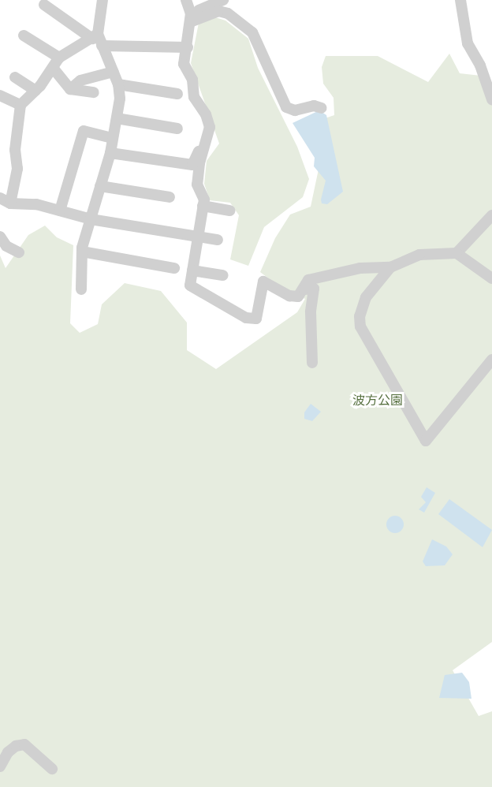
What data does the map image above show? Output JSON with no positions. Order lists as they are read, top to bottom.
{
  "parks": ["波方公園"]
}
